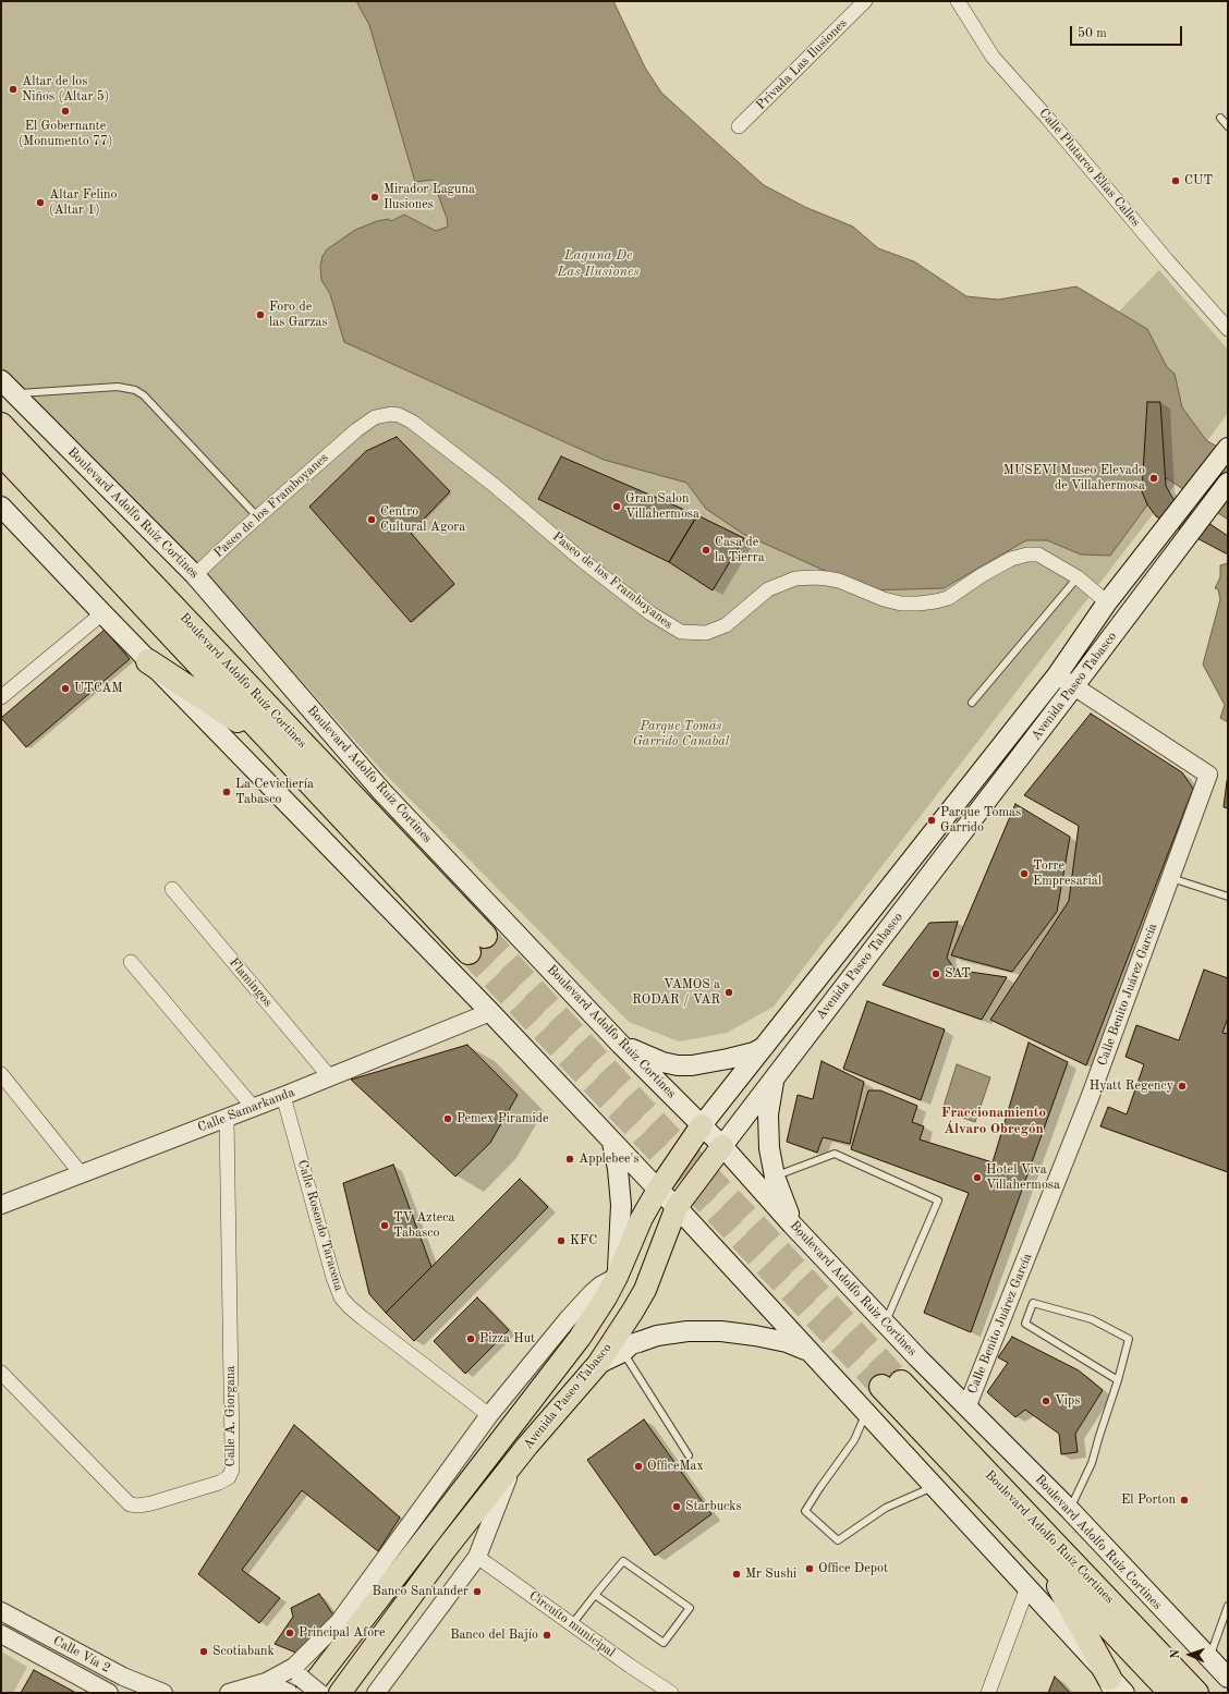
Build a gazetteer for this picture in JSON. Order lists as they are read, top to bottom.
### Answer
{
  "streets": {
    "highway": ["Boulevard Adolfo Ruíz Cortines"],
    "main road": ["Boulevard Adolfo Ruiz Cortines", "Avenida Paseo Tabasco"],
    "street": [
      "Privada Las Ilusiones",
      "Calle Plutarco Elías Calles",
      "Paseo de los Framboyanes",
      "Flamingos",
      "Calle Benito Juárez García",
      "Calle Samarkanda",
      "Calle Rosendo Taracena",
      "Calle A. Giorgana",
      "Circuíto municipal",
      "Calle Vía 2"
    ]
  },
  "crossings": [
    ["Paseo de los Framboyanes", "Boulevard Adolfo Ruiz Cortines"],
    ["Paseo de los Framboyanes", "Avenida Paseo Tabasco"],
    ["Boulevard Adolfo Ruiz Cortines", "Avenida Paseo Tabasco"],
    ["Boulevard Adolfo Ruiz Cortines", "Calle Benito Juárez García"],
    ["Avenida Paseo Tabasco", "Calle Benito Juárez García"],
    ["Avenida Paseo Tabasco", "Circuíto municipal"],
    ["Flamingos", "Calle Samarkanda"],
    ["Calle Samarkanda", "Calle Rosendo Taracena"],
    ["Calle Samarkanda", "Calle A. Giorgana"]
  ],
  "districts": ["Fraccionamiento Álvaro Obregón"],
  "water": ["Laguna De Las Ilusiones"],
  "parks": ["Parque Tomás Garrido Canabal"],
  "places": [
    "Altar de los Niños (Altar 5)",
    "El Gobernante (Monumento 77)",
    "CUT",
    "Mirador Laguna Ilusiones",
    "Altar Felino (Altar 1)",
    "Foro de las Garzas",
    "MUSEVI Museo Elevado de Villahermosa",
    "Gran Salon Villahermosa",
    "Centro Cultural Agora",
    "Casa de la Tierra",
    "UTCAM",
    "La Cevichería Tabasco",
    "Parque Tomas Garrido",
    "Torre Empresarial",
    "SAT",
    "VAMOS a RODAR / VAR",
    "Hyatt Regency",
    "Pemex Piramide",
    "Applebee's",
    "Hotel Viva Villahermosa",
    "TV Azteca Tabasco",
    "KFC",
    "Pizza Hut",
    "Vips",
    "OfficeMax",
    "El Porton",
    "Starbucks",
    "Office Depot",
    "Mr Sushi",
    "Banco Santander",
    "Principal Afore",
    "Banco del Bajío",
    "Scotiabank"
  ],
  "scale_bar": "50 m",
  "north": "left"
}
